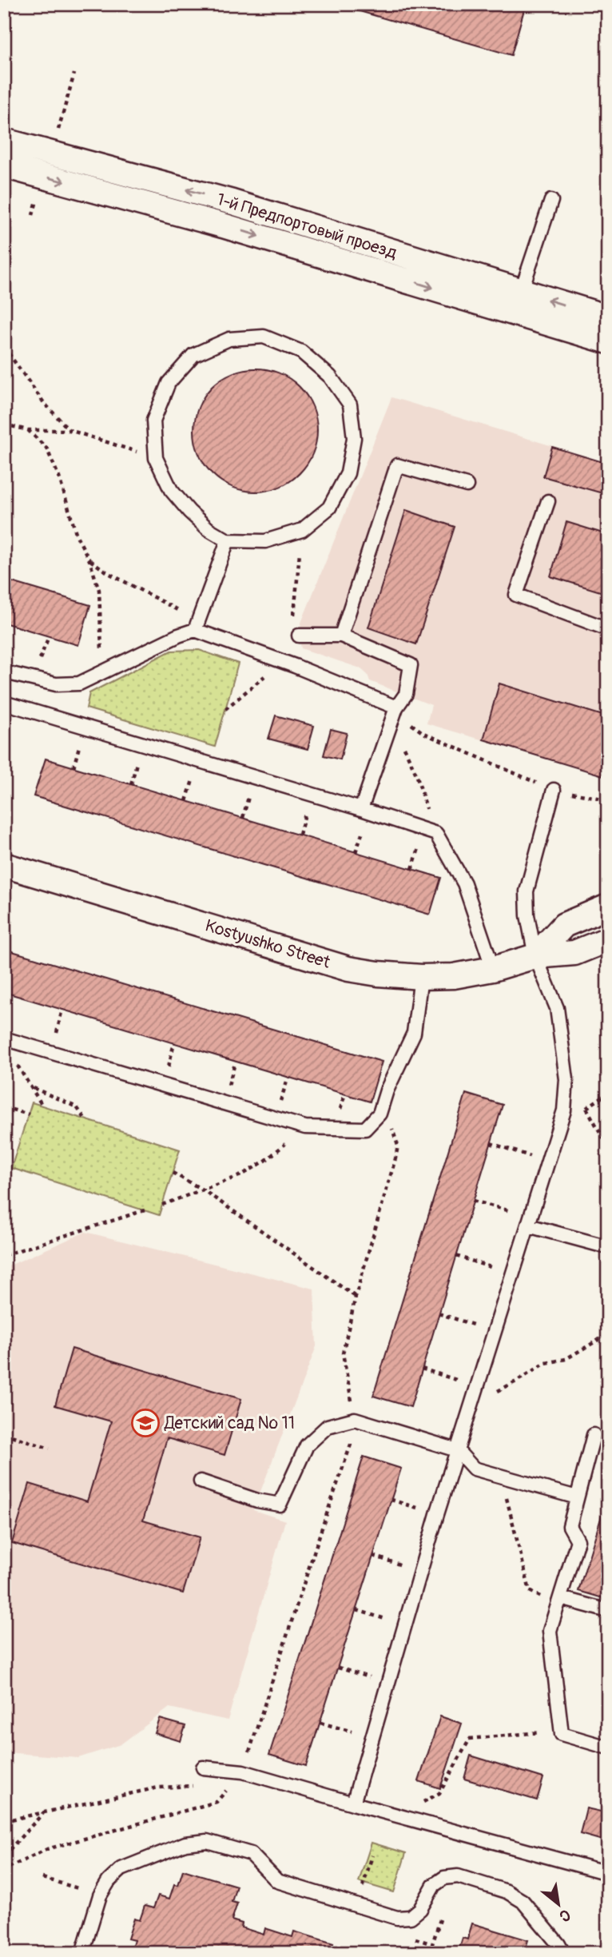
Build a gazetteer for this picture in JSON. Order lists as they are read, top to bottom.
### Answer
{
  "streets": {
    "street": ["1-й Предпортовый проезд", "Kostyushko Street"]
  },
  "places": {
    "school or university": ["Детский сад № 11"]
  },
  "north": "bottom right"
}
